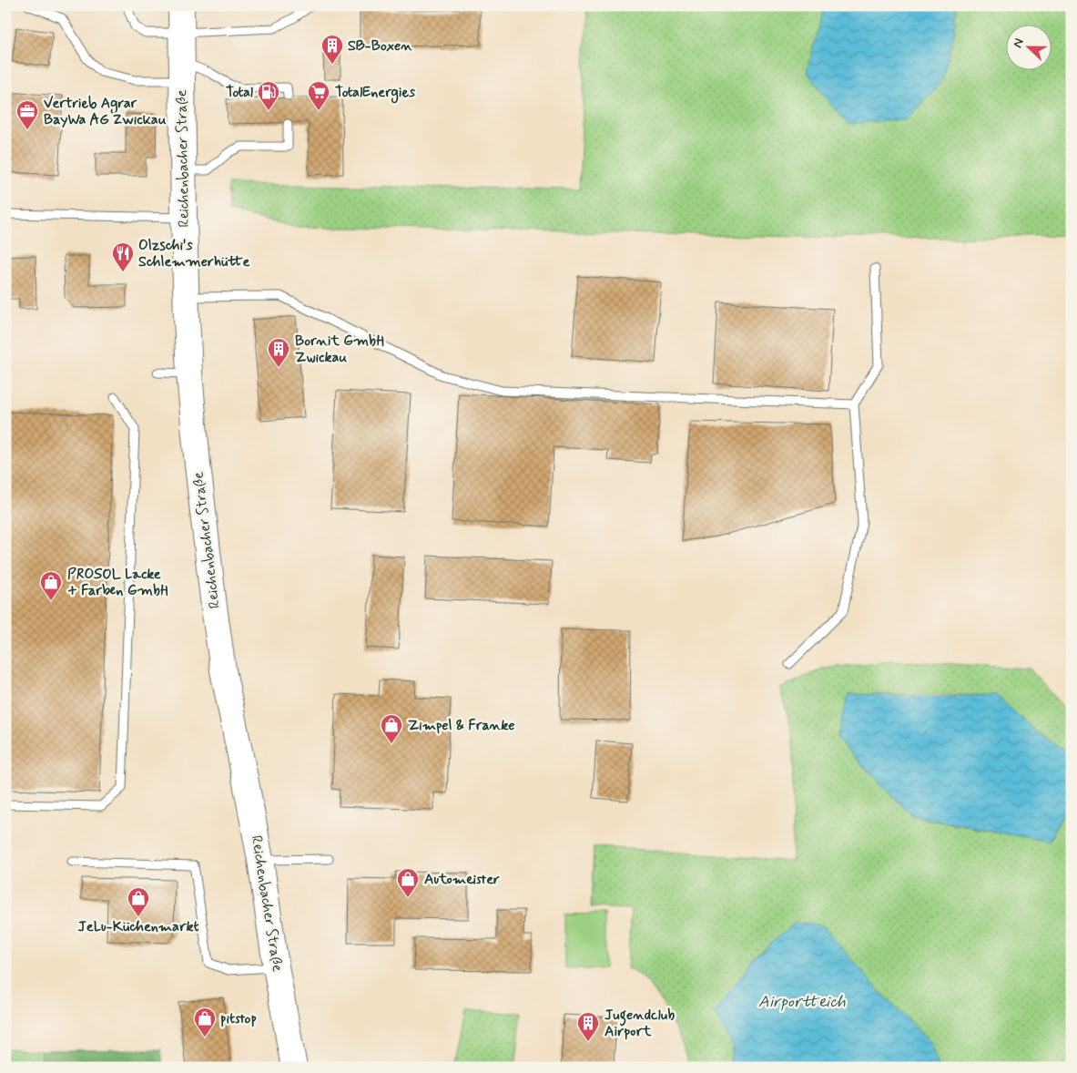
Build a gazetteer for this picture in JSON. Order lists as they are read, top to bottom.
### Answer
{
  "streets": {
    "main road": ["Reichenbacher Straße"]
  },
  "water": ["Airportteich"],
  "places": {
    "building": ["SB-Boxen", "Bornit GmbH Zwickau", "Jugendclub Airport"],
    "fuel station": ["Total"],
    "supermarket": ["TotalEnergies"],
    "office": ["Vertrieb Agrar BayWa AG Zwickau"],
    "restaurant": ["Olzschi's Schlemmerhütte"],
    "shop": [
      "PROSOL Lacke + Farben GmbH",
      "Zimpel & Franke",
      "Automeister",
      "JeLu-Küchenmarkt",
      "pitstop"
    ]
  },
  "north": "left"
}
